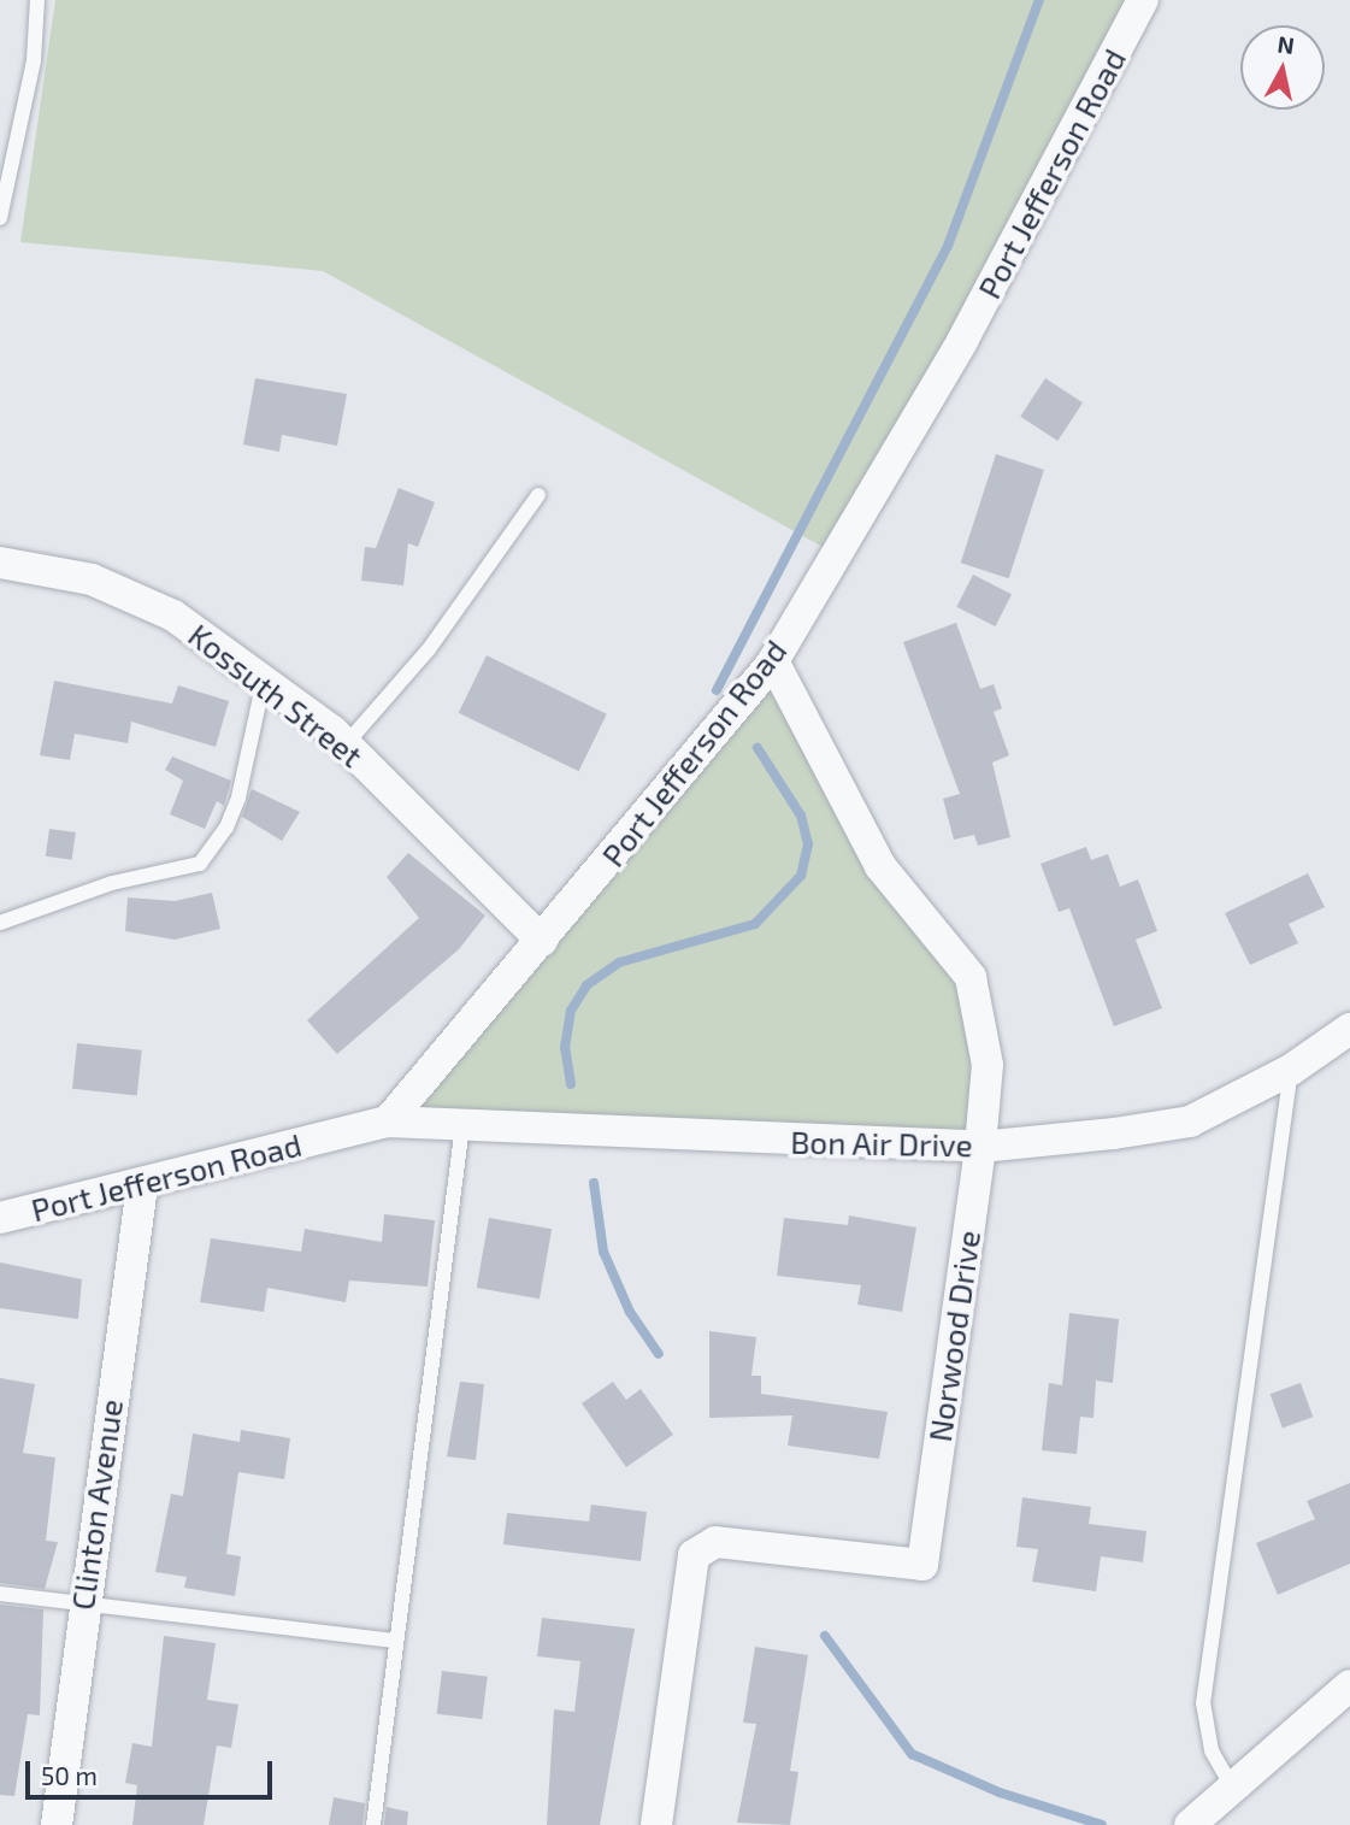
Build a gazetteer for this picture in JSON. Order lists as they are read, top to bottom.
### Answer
{
  "streets": {
    "street": [
      "Port Jefferson Road",
      "Kossuth Street",
      "Bon Air Drive",
      "Norwood Drive",
      "Clinton Avenue"
    ]
  },
  "crossings": [
    ["Port Jefferson Road", "Kossuth Street"],
    ["Port Jefferson Road", "Bon Air Drive"],
    ["Port Jefferson Road", "Norwood Drive"],
    ["Port Jefferson Road", "Clinton Avenue"],
    ["Bon Air Drive", "Norwood Drive"]
  ],
  "scale_bar": "50 m",
  "north": "top"
}
